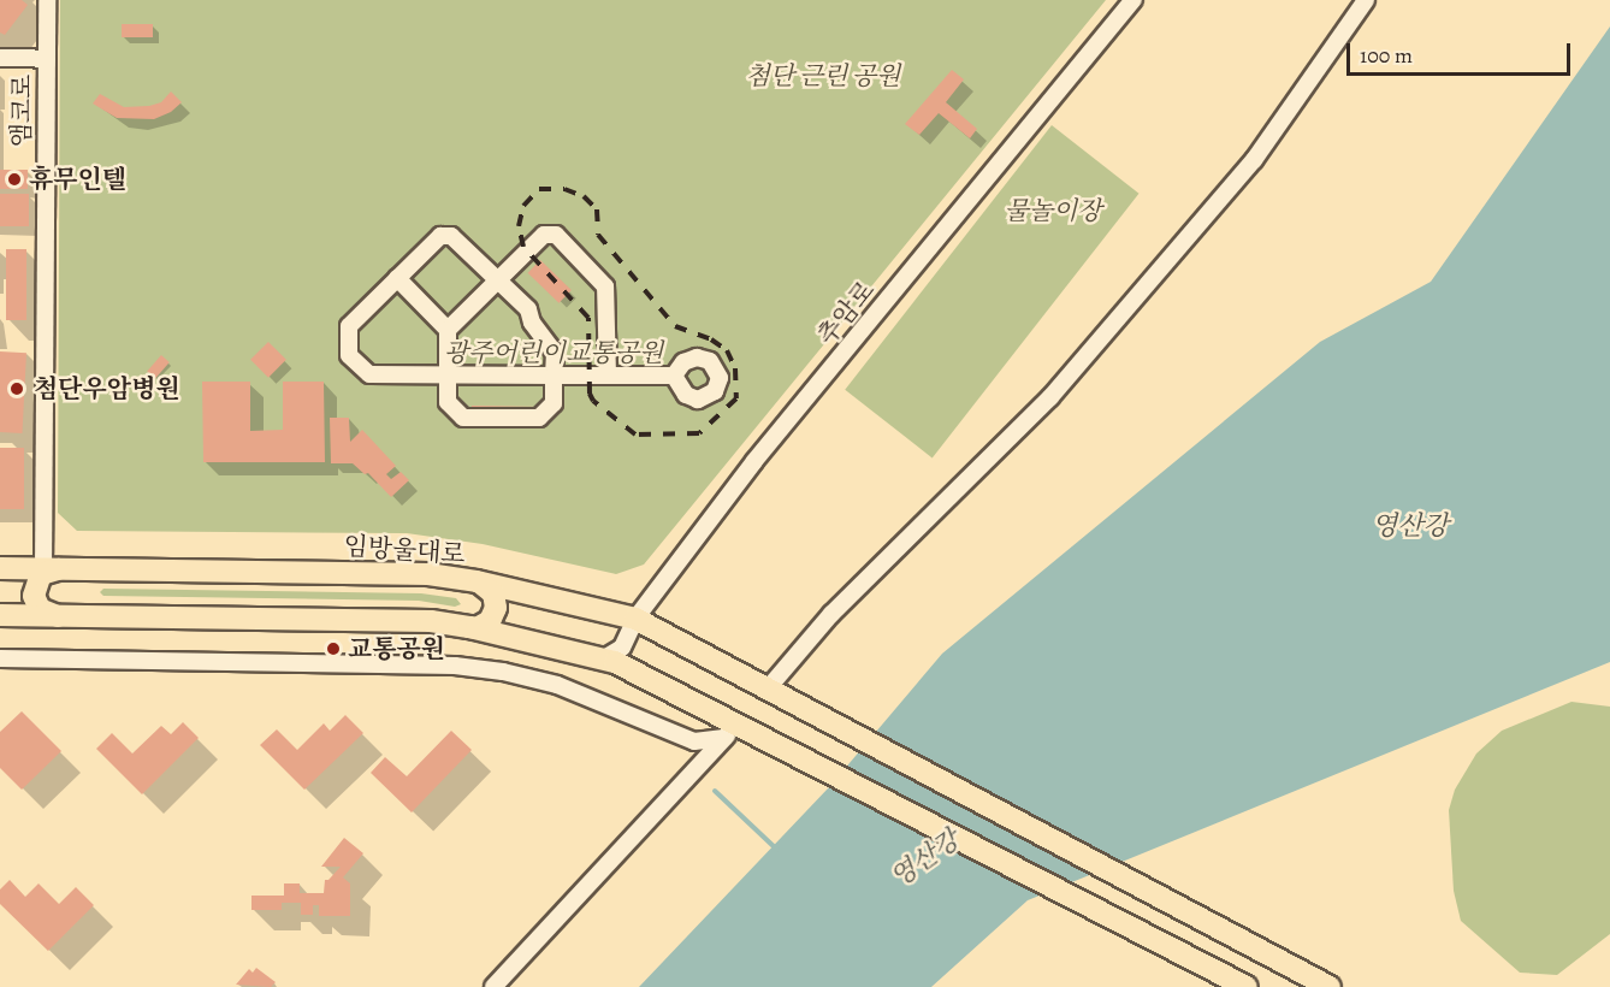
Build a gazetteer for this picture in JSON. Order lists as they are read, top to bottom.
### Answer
{
  "streets": {
    "main road": ["임방울대로"],
    "street": ["앰코로", "추암로"]
  },
  "crossings": [
    ["앰코로", "임방울대로"],
    ["추암로", "임방울대로"]
  ],
  "water": ["영산강"],
  "parks": ["첨단 근린 공원", "물놀이장", "광주어린이교통공원"],
  "places": ["휴무인텔", "첨단우암병원", "교통공원"],
  "scale_bar": "100 m"
}
